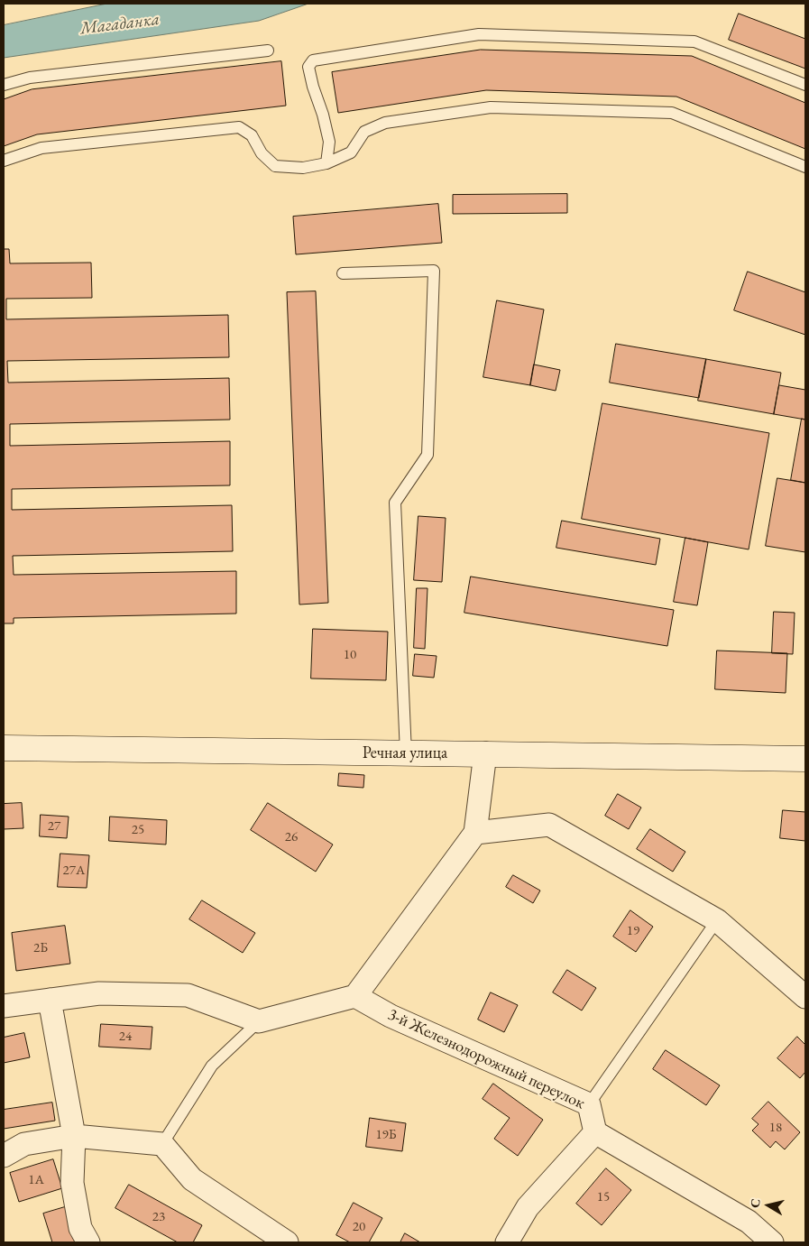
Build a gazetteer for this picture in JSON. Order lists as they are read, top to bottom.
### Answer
{
  "streets": {
    "main road": ["Речная улица"],
    "street": ["3-й Железнодорожный переулок"]
  },
  "water": ["Магаданка"],
  "house_numbers": [
    "10",
    "27",
    "25",
    "26",
    "27А",
    "19",
    "2Б",
    "24",
    "18",
    "19Б",
    "1А",
    "15",
    "23",
    "20"
  ],
  "north": "left"
}
